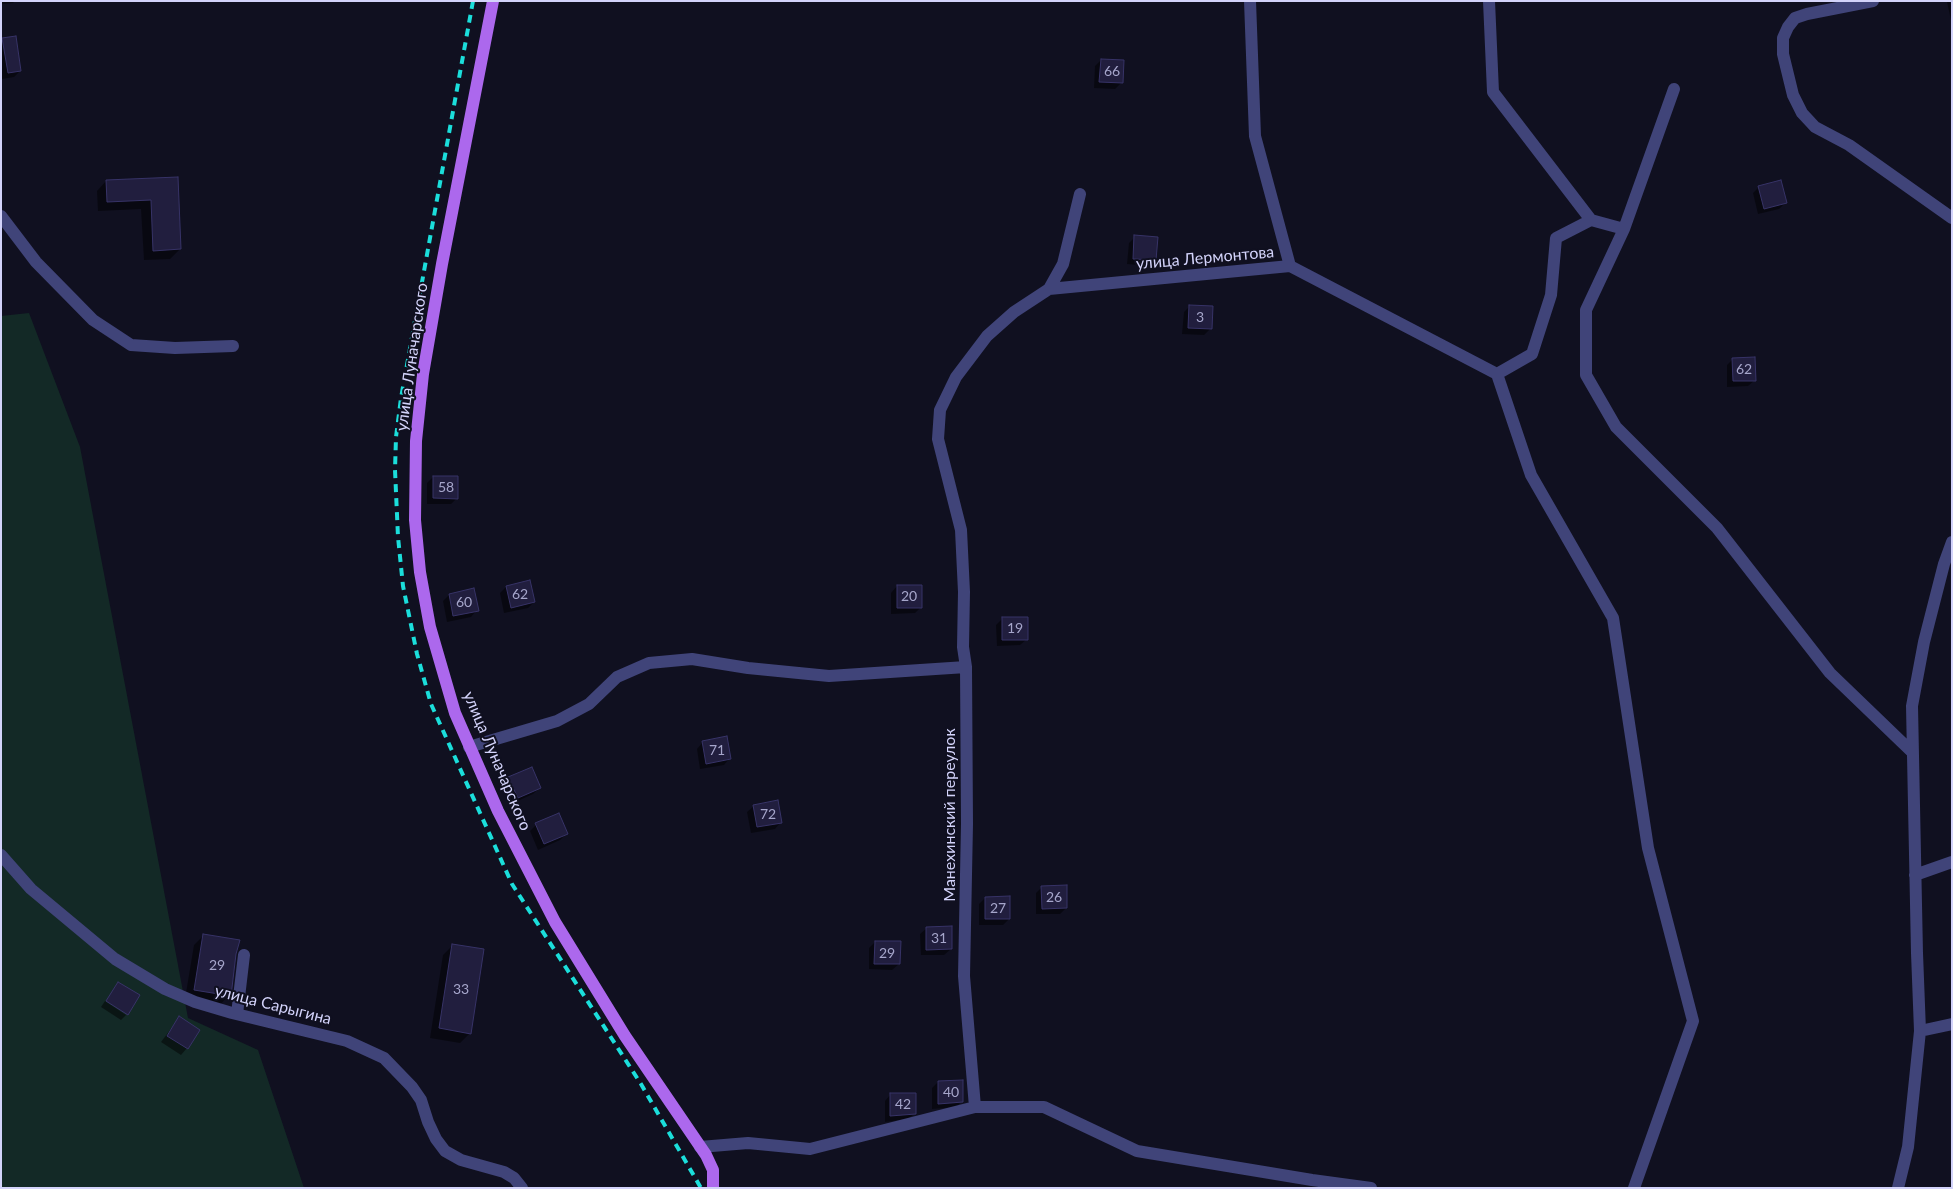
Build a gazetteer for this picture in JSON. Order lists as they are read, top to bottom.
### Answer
{
  "streets": {
    "main road": ["улица Луначарского"],
    "street": ["улица Лермонтова", "Манехинский переулок", "улица Сарыгина"]
  },
  "crossings": [
    ["улица Лермонтова", "Манехинский переулок"]
  ],
  "house_numbers": [
    "66",
    "3",
    "62",
    "58",
    "62",
    "20",
    "60",
    "19",
    "71",
    "72",
    "26",
    "27",
    "31",
    "29",
    "29",
    "33",
    "40",
    "42"
  ]
}
